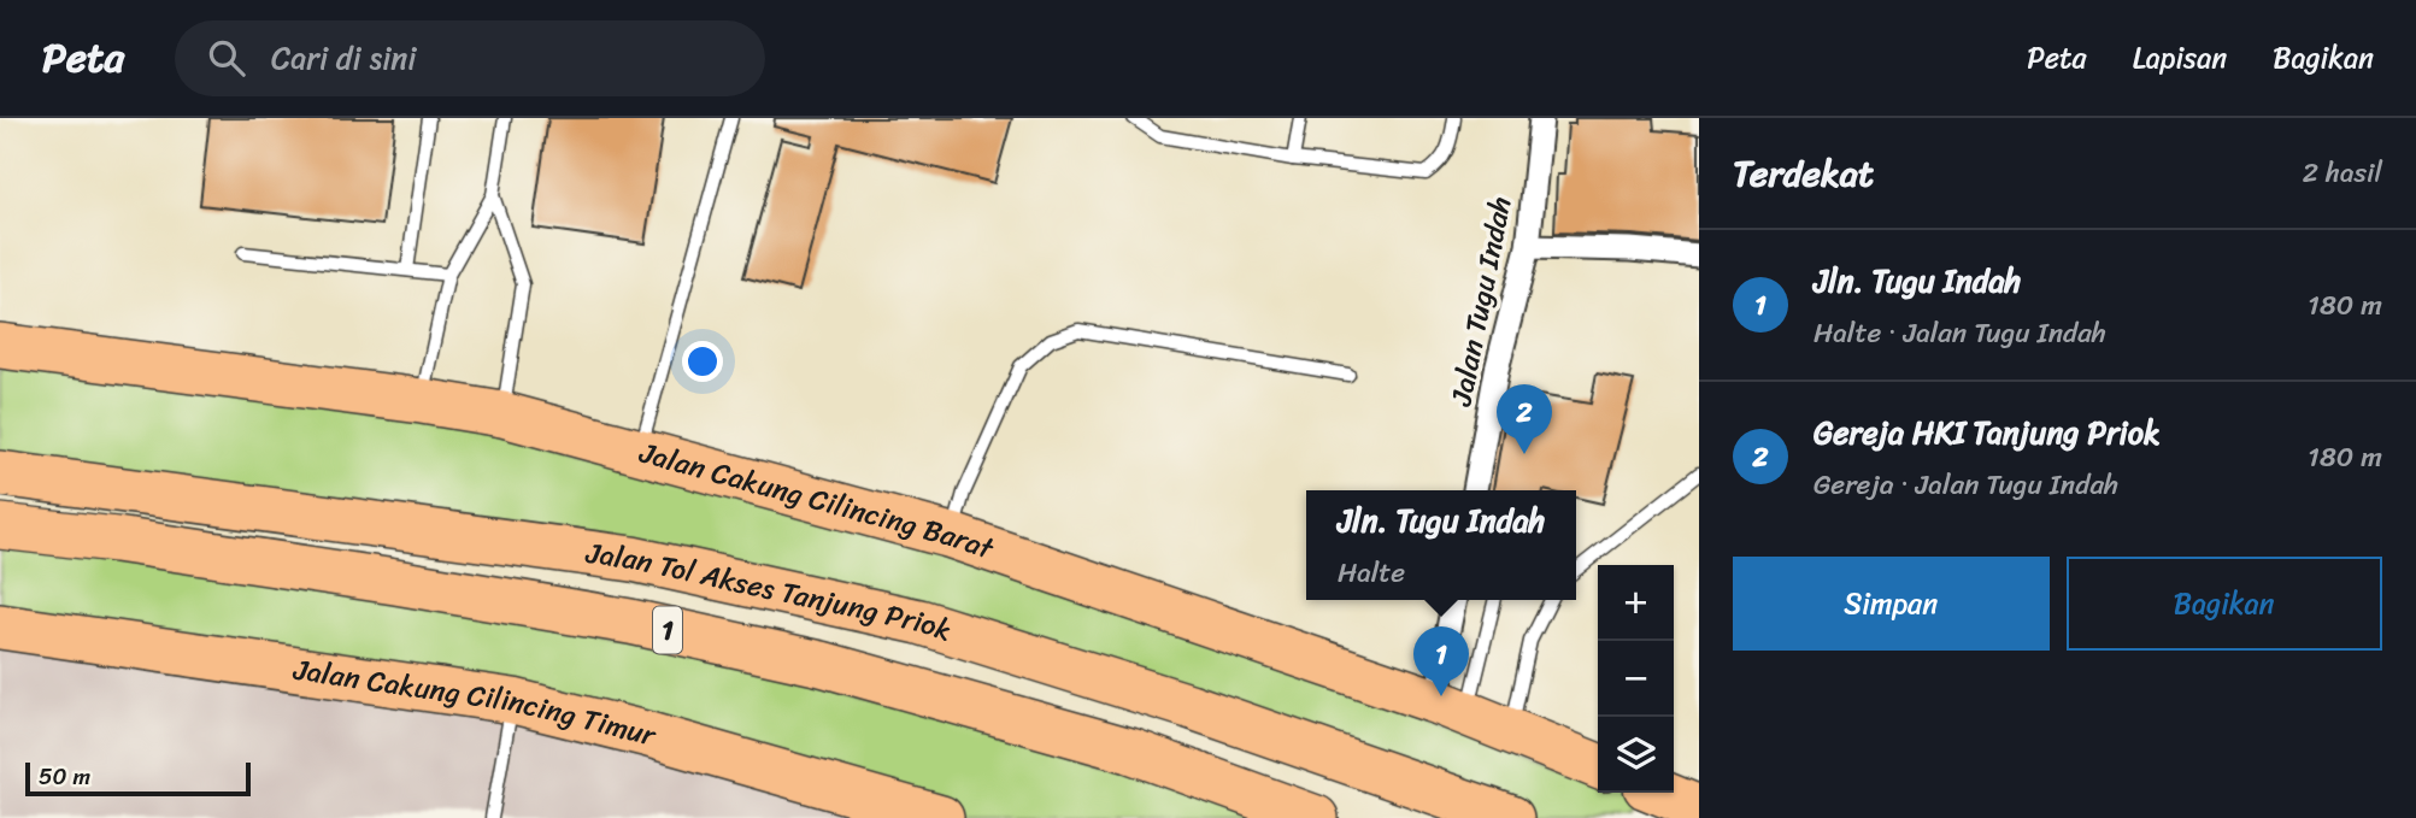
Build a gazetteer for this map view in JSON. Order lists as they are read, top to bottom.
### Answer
{
  "streets": {
    "highway": [
      "Jalan Cakung Cilincing Barat",
      "Jalan Tol Akses Tanjung Priok",
      "1",
      "Jalan Cakung Cilincing Timur"
    ],
    "street": ["Jalan Tugu Indah"]
  },
  "scale_bar": "50 m",
  "page": {
    "header": "Peta",
    "search": "Cari di sini",
    "nav": ["Peta", "Lapisan", "Bagikan"],
    "heading": ["Terdekat", "2 hasil"],
    "list": [
      {
        "mark": "1",
        "name": "Jln. Tugu Indah",
        "note": "Halte · Jalan Tugu Indah",
        "value": "180 m"
      },
      {
        "mark": "2",
        "name": "Gereja HKI Tanjung Priok",
        "note": "Gereja · Jalan Tugu Indah",
        "value": "180 m"
      }
    ],
    "pins": ["2", "1"],
    "popup": ["Jln. Tugu Indah", "Halte"],
    "buttons": ["Simpan", "Bagikan"],
    "map_buttons": ["+", "−"],
    "scale": "50 m"
  }
}
